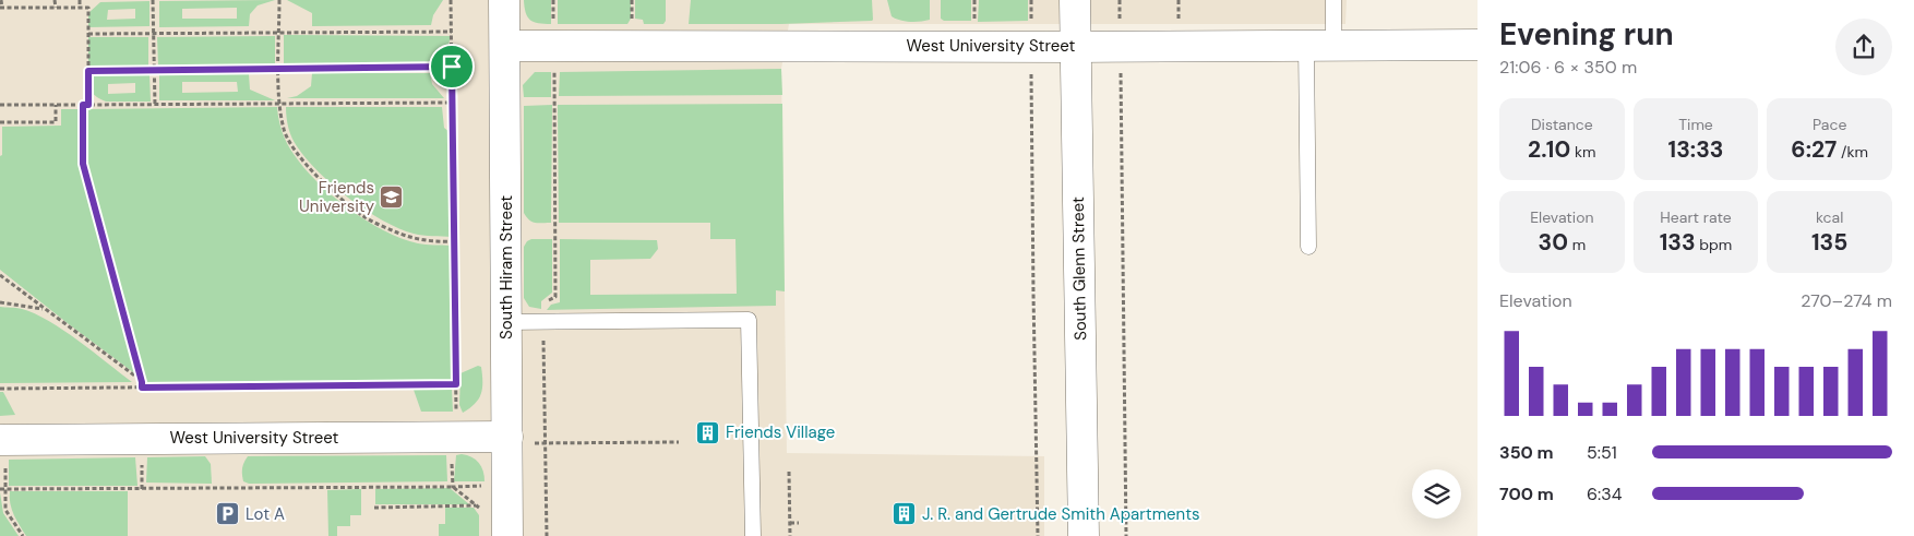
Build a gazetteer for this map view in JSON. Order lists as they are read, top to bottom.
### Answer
{
  "streets": {
    "street": ["West University Street", "South Hiram Street", "South Glenn Street"]
  },
  "crossings": [
    ["West University Street", "South Hiram Street"],
    ["West University Street", "South Glenn Street"]
  ],
  "places": {
    "school or university": ["Friends University"],
    "building": ["Friends Village", "J. R. and Gertrude Smith Apartments"],
    "parking": ["Lot A"]
  },
  "page": {
    "heading": ["Evening run", "21:06 · 6 × 350 m"],
    "stats": [
      ["Distance", "2.10 km"],
      ["Time", "13:33"],
      ["Pace", "6:27 /km"],
      ["Elevation", "30 m"],
      ["Heart rate", "133 bpm"],
      ["kcal", "135"]
    ],
    "chart": ["Elevation", "270–274 m"],
    "list": [
      {
        "name": "350 m",
        "note": "5:51"
      },
      {
        "name": "700 m",
        "note": "6:34"
      }
    ]
  }
}
